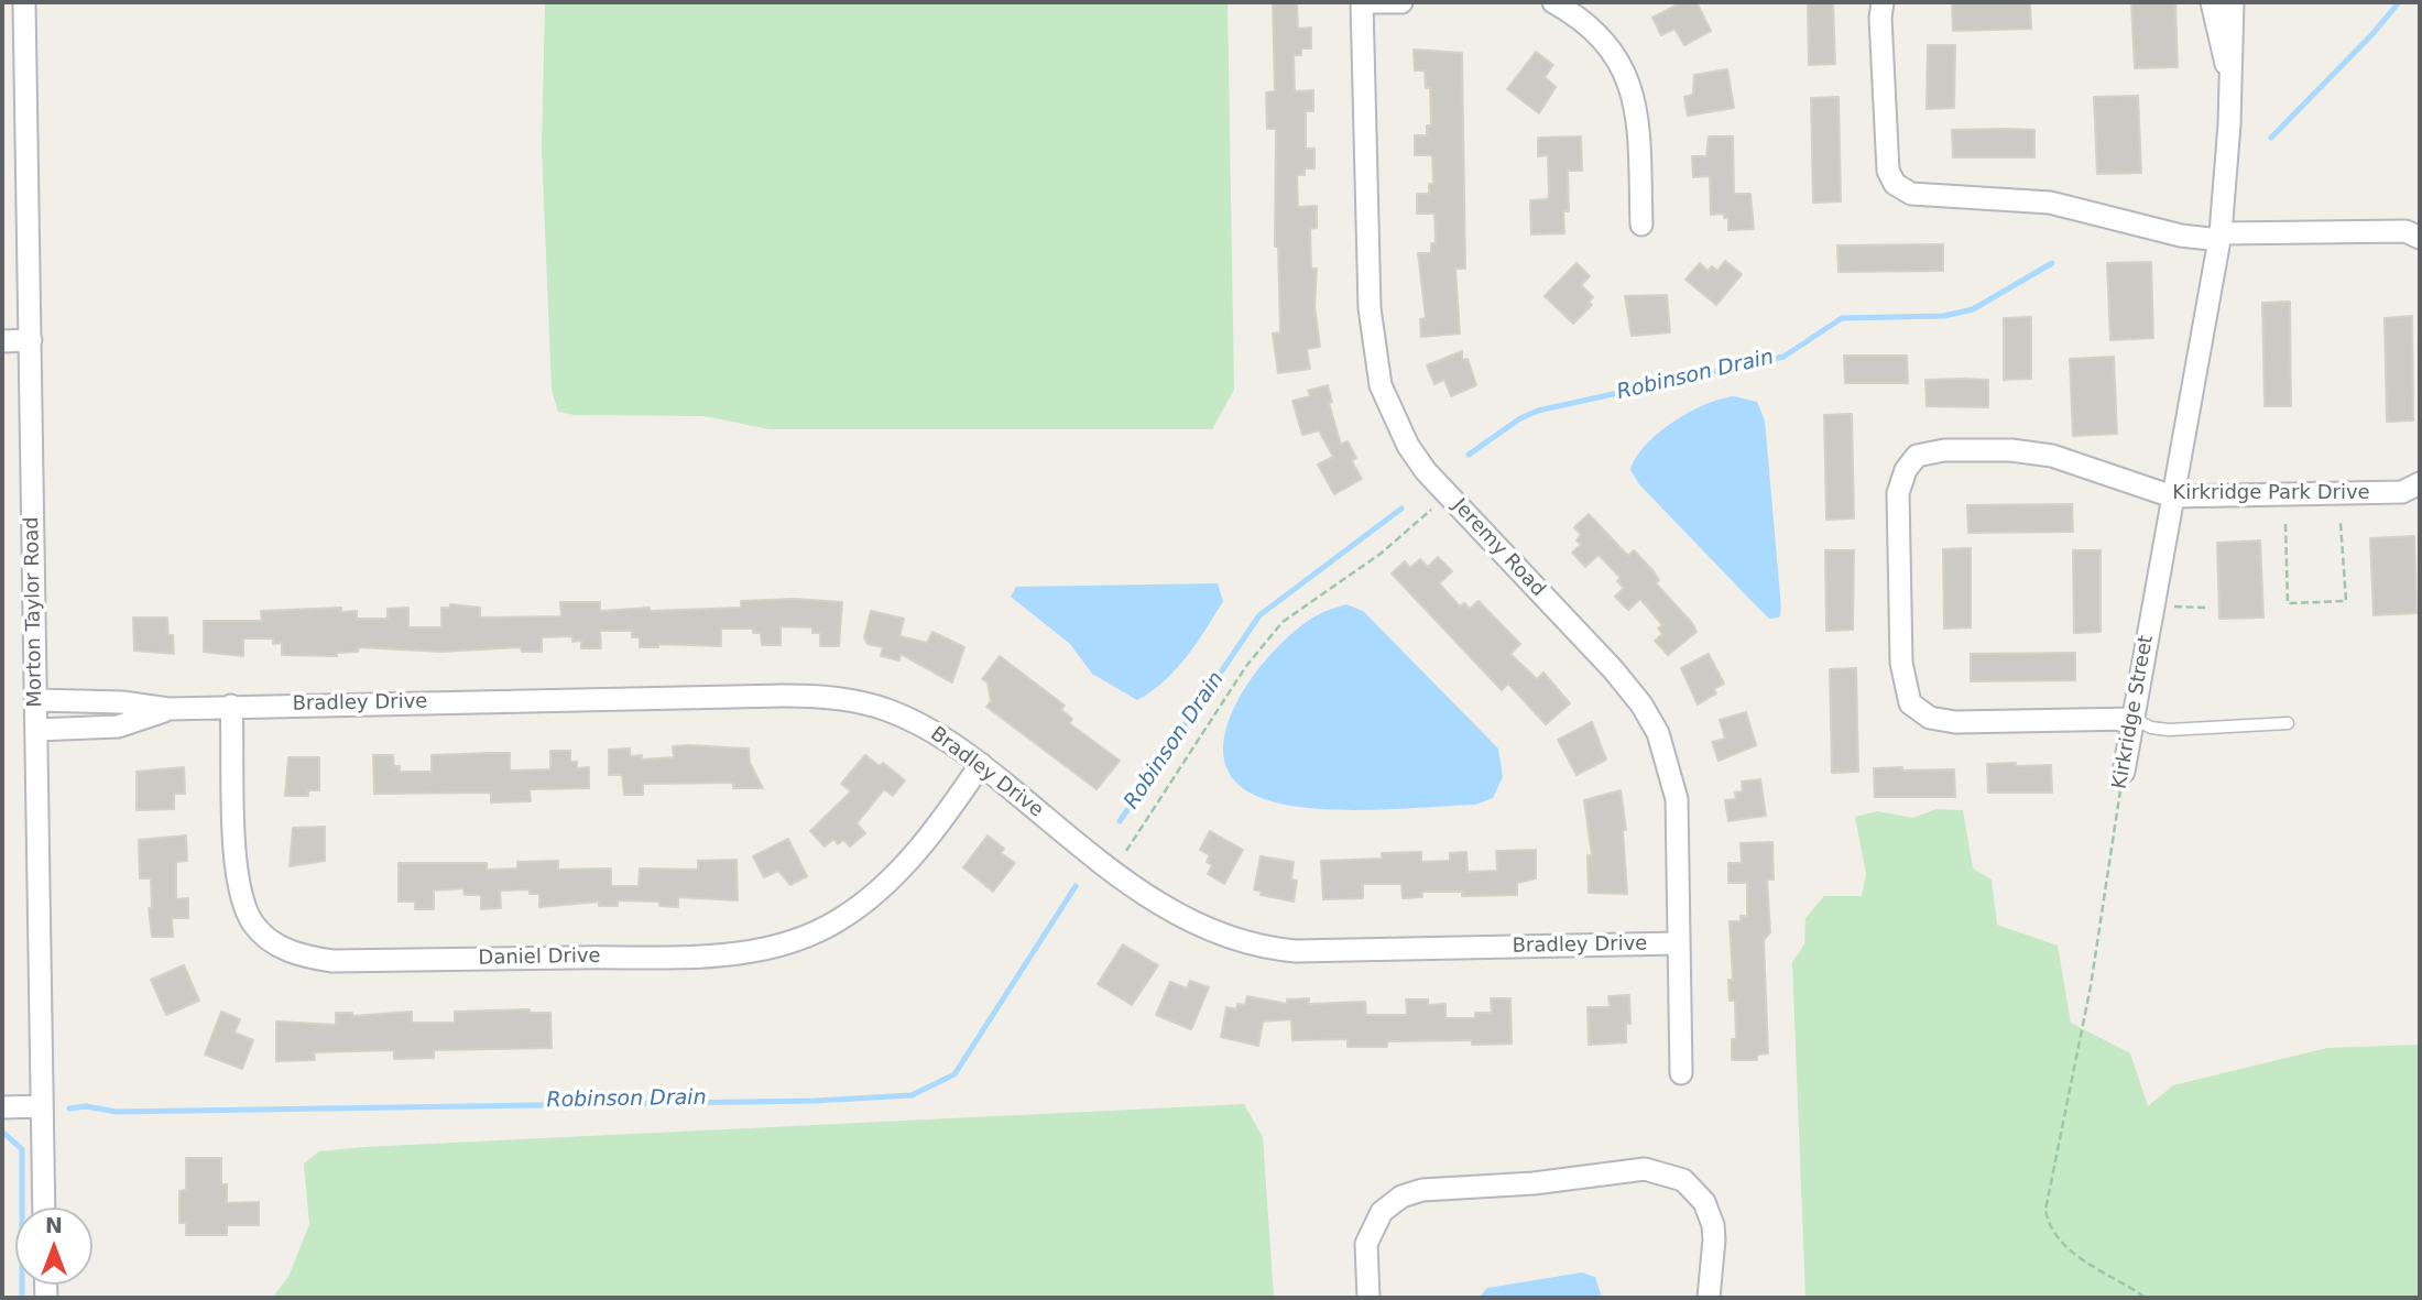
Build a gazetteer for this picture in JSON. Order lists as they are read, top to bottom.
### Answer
{
  "streets": {
    "street": [
      "Kirkridge Park Drive",
      "Jeremy Road",
      "Morton Taylor Road",
      "Bradley Drive",
      "Kirkridge Street",
      "Daniel Drive"
    ]
  },
  "crossings": [
    ["Kirkridge Park Drive", "Kirkridge Street"],
    ["Jeremy Road", "Bradley Drive"],
    ["Morton Taylor Road", "Bradley Drive"],
    ["Bradley Drive", "Daniel Drive"]
  ],
  "water": ["Robinson Drain"],
  "north": "top"
}
